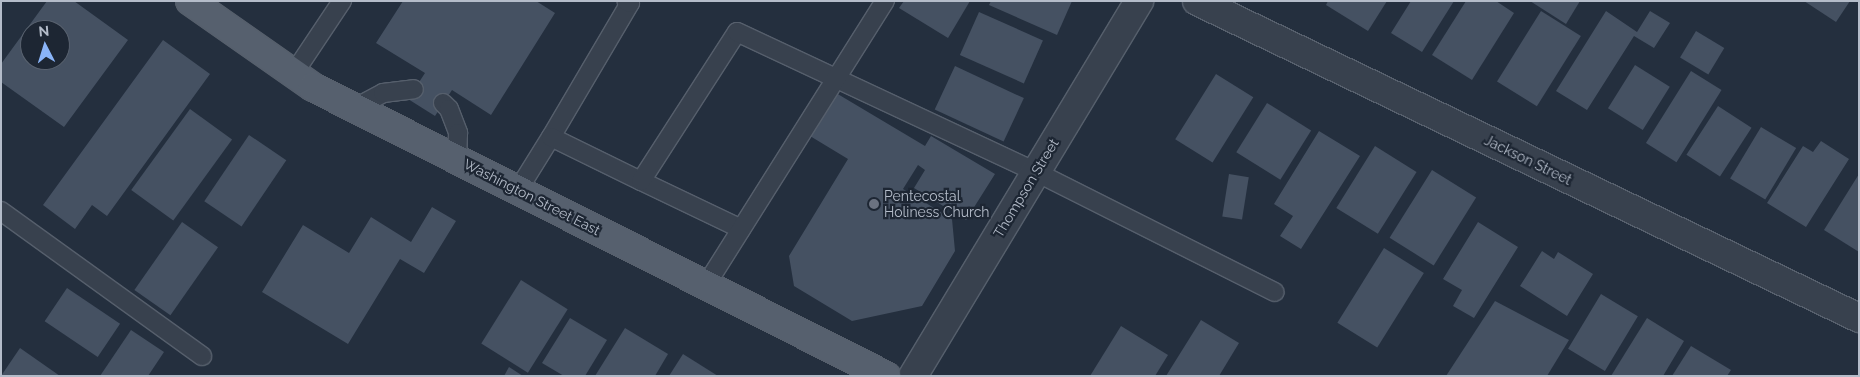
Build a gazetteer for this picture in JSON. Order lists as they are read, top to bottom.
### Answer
{
  "streets": {
    "main road": ["Washington Street East"],
    "street": ["Jackson Street", "Thompson Street"]
  },
  "places": ["Pentecostal Holiness Church"],
  "north": "top"
}
